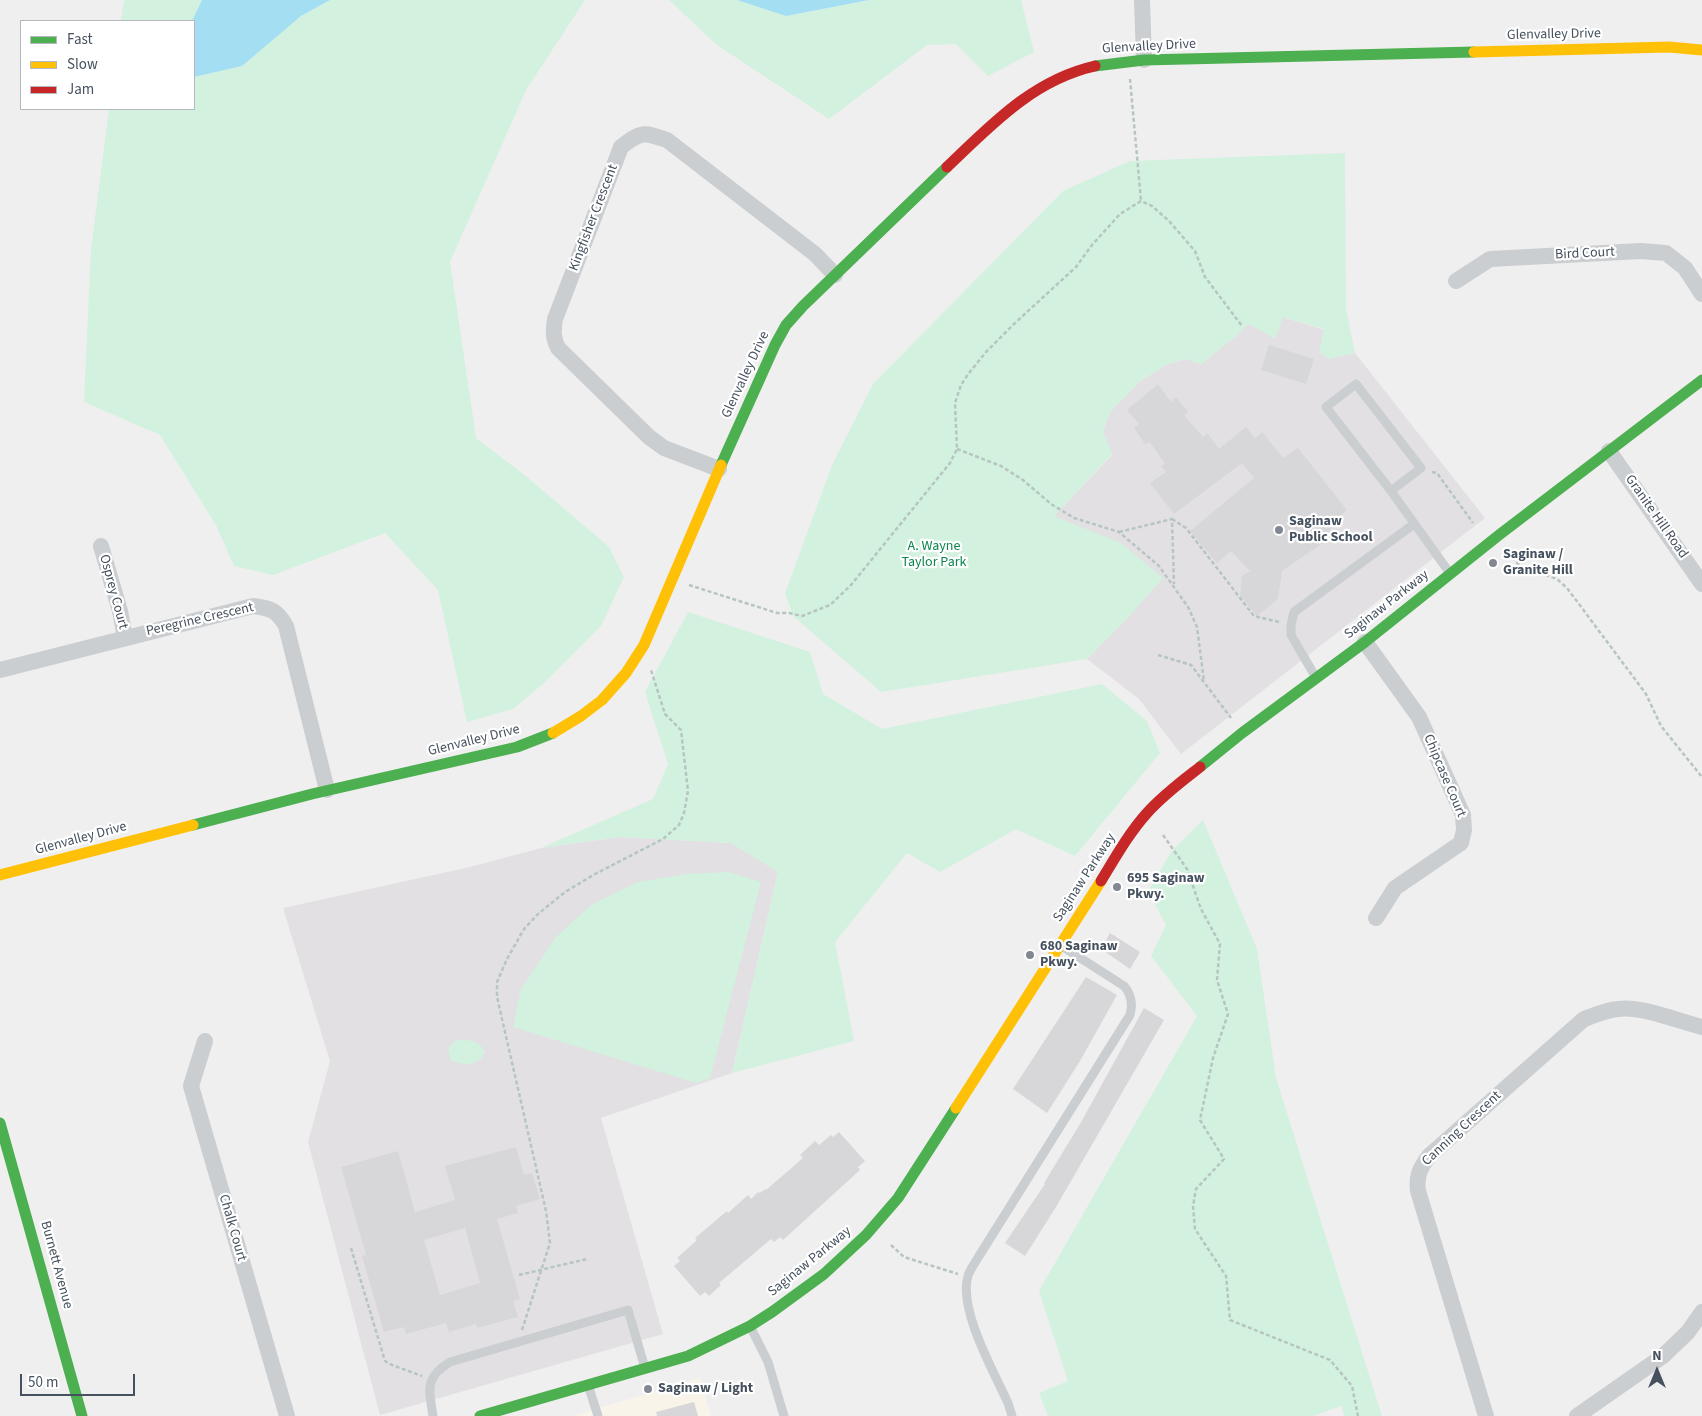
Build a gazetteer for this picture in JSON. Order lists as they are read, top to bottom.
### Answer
{
  "streets": {
    "street": [
      "Glenvalley Drive",
      "Kingfisher Crescent",
      "Bird Court",
      "Granite Hill Road",
      "Osprey Court",
      "Saginaw Parkway",
      "Peregrine Crescent",
      "Chipcase Court",
      "Canning Crescent",
      "Chalk Court",
      "Burnett Avenue"
    ]
  },
  "crossings": [
    ["Glenvalley Drive", "Kingfisher Crescent"],
    ["Glenvalley Drive", "Peregrine Crescent"],
    ["Granite Hill Road", "Saginaw Parkway"],
    ["Osprey Court", "Peregrine Crescent"],
    ["Saginaw Parkway", "Chipcase Court"]
  ],
  "parks": ["A. Wayne Taylor Park"],
  "places": [
    "Saginaw Public School",
    "Saginaw / Granite Hill",
    "695 Saginaw Pkwy.",
    "680 Saginaw Pkwy.",
    "Saginaw / Light"
  ],
  "legend": ["Fast", "Slow", "Jam"],
  "scale_bar": "50 m",
  "north": "top"
}
